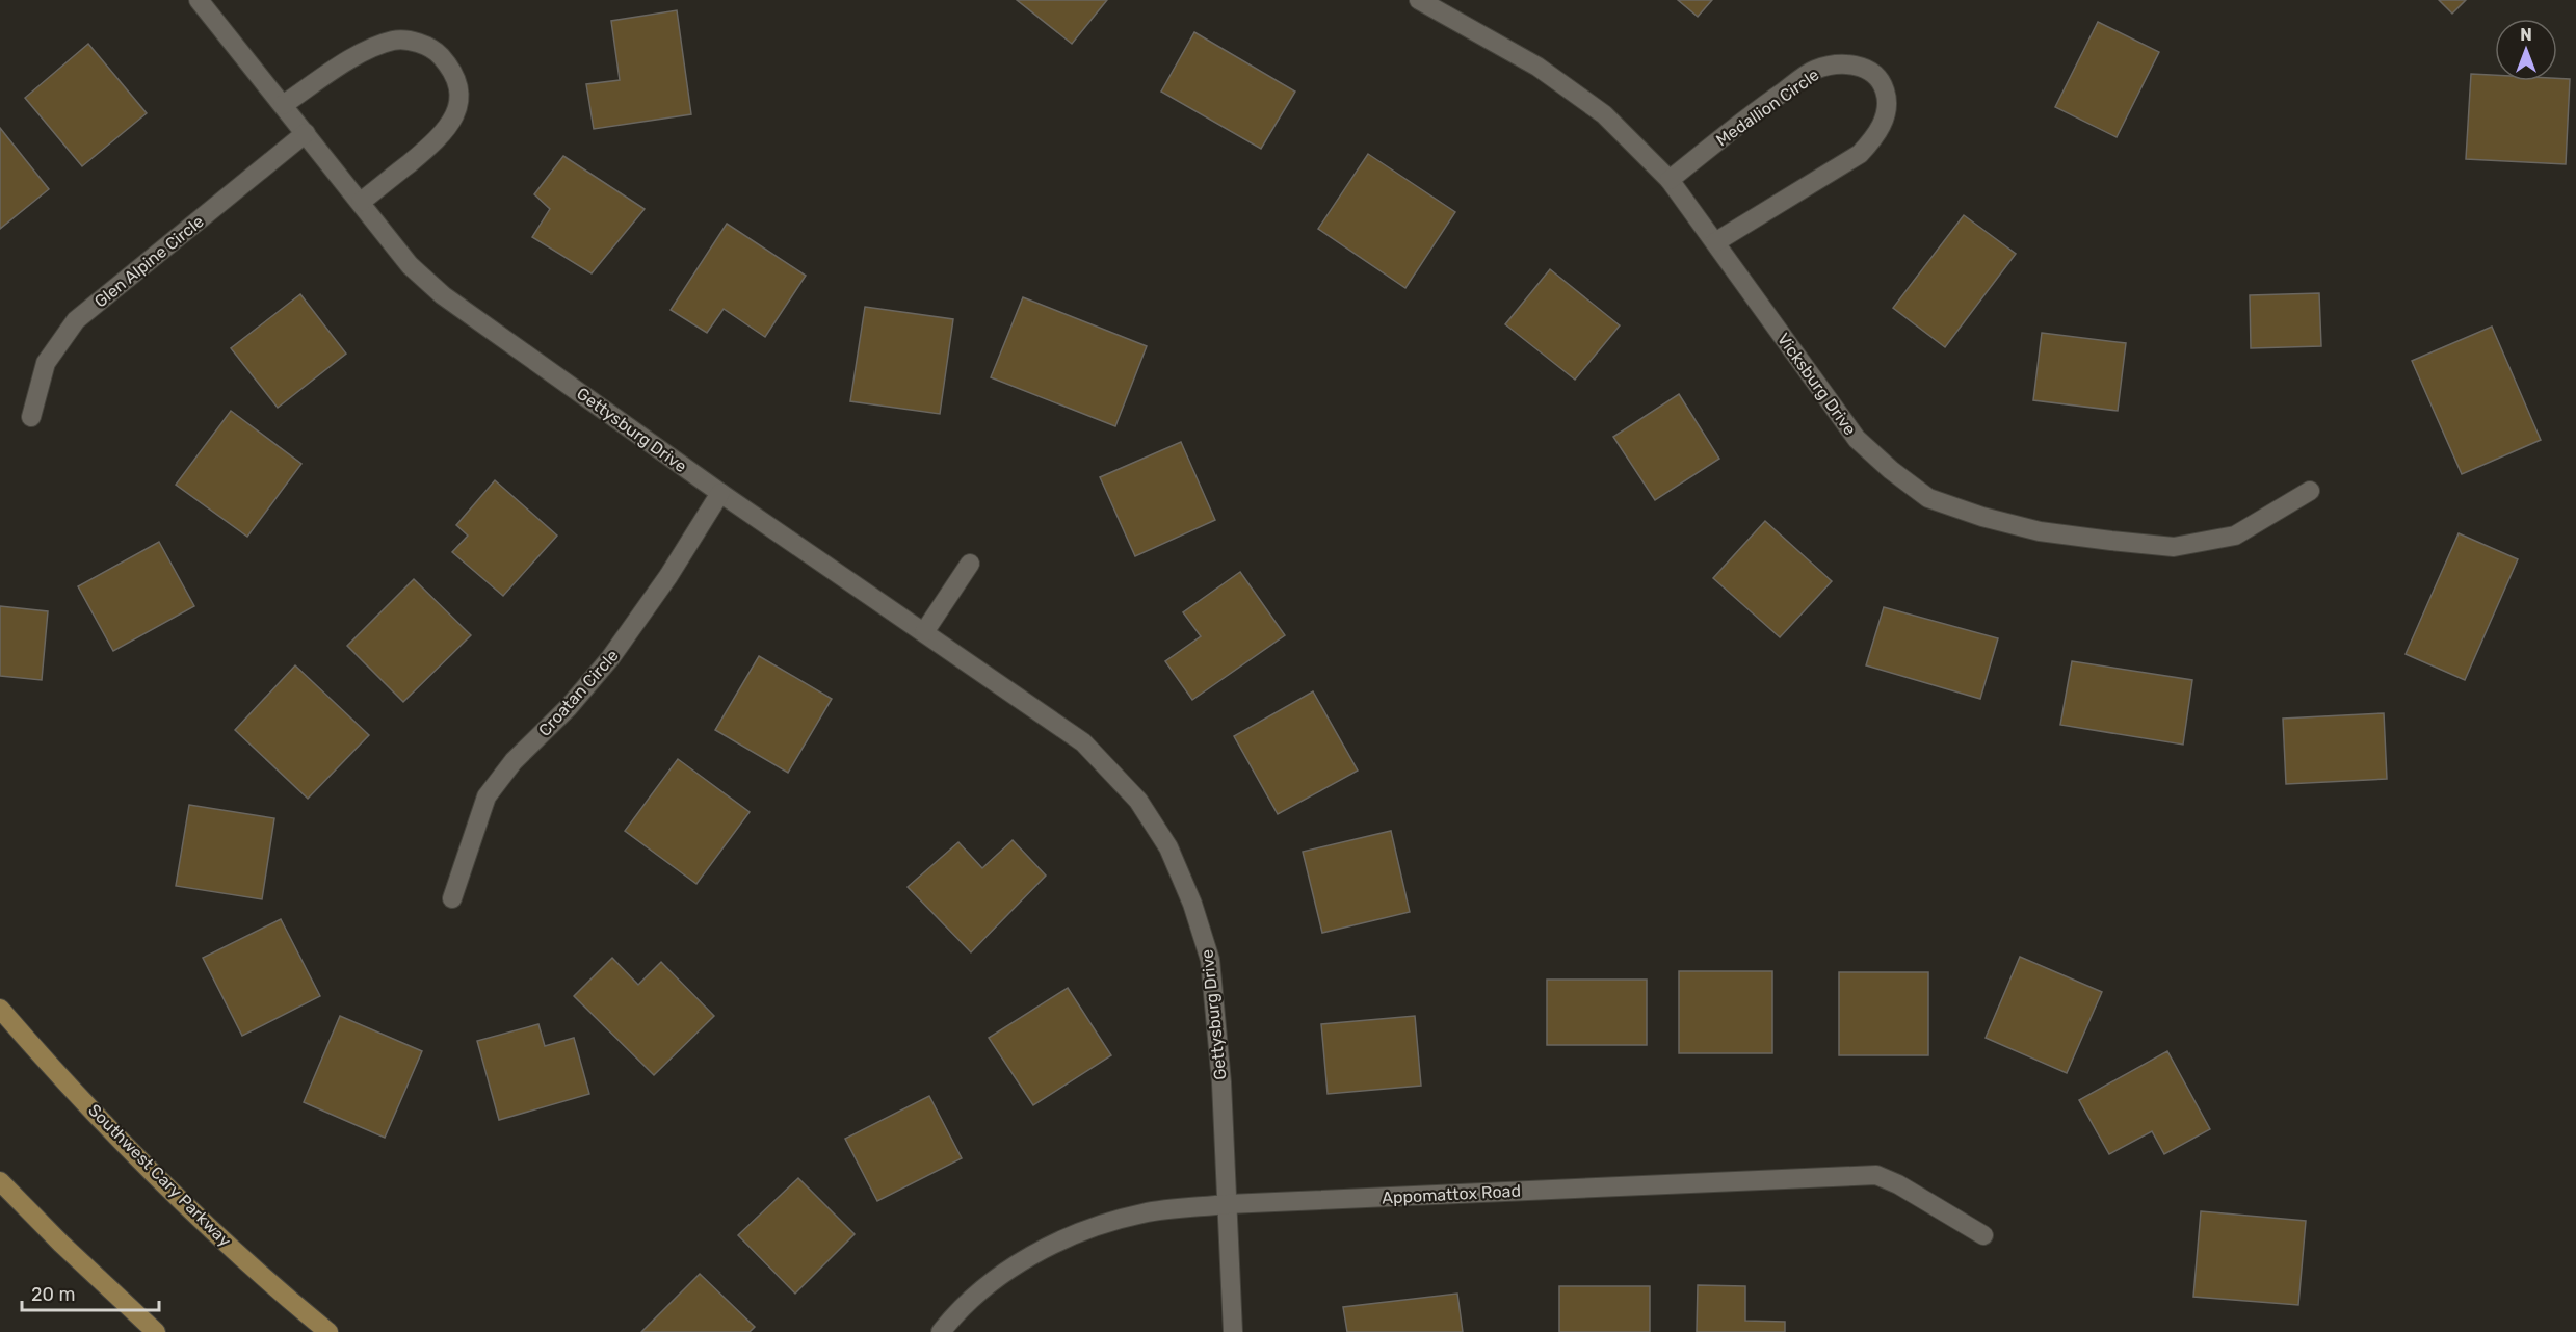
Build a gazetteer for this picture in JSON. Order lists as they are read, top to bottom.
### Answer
{
  "streets": {
    "main road": ["Southwest Cary Parkway"],
    "street": [
      "Medallion Circle",
      "Glen Alpine Circle",
      "Vicksburg Drive",
      "Gettysburg Drive",
      "Croatan Circle",
      "Appomattox Road"
    ]
  },
  "crossings": [
    ["Medallion Circle", "Vicksburg Drive"],
    ["Glen Alpine Circle", "Gettysburg Drive"],
    ["Gettysburg Drive", "Croatan Circle"],
    ["Gettysburg Drive", "Appomattox Road"]
  ],
  "scale_bar": "20 m",
  "north": "top"
}
